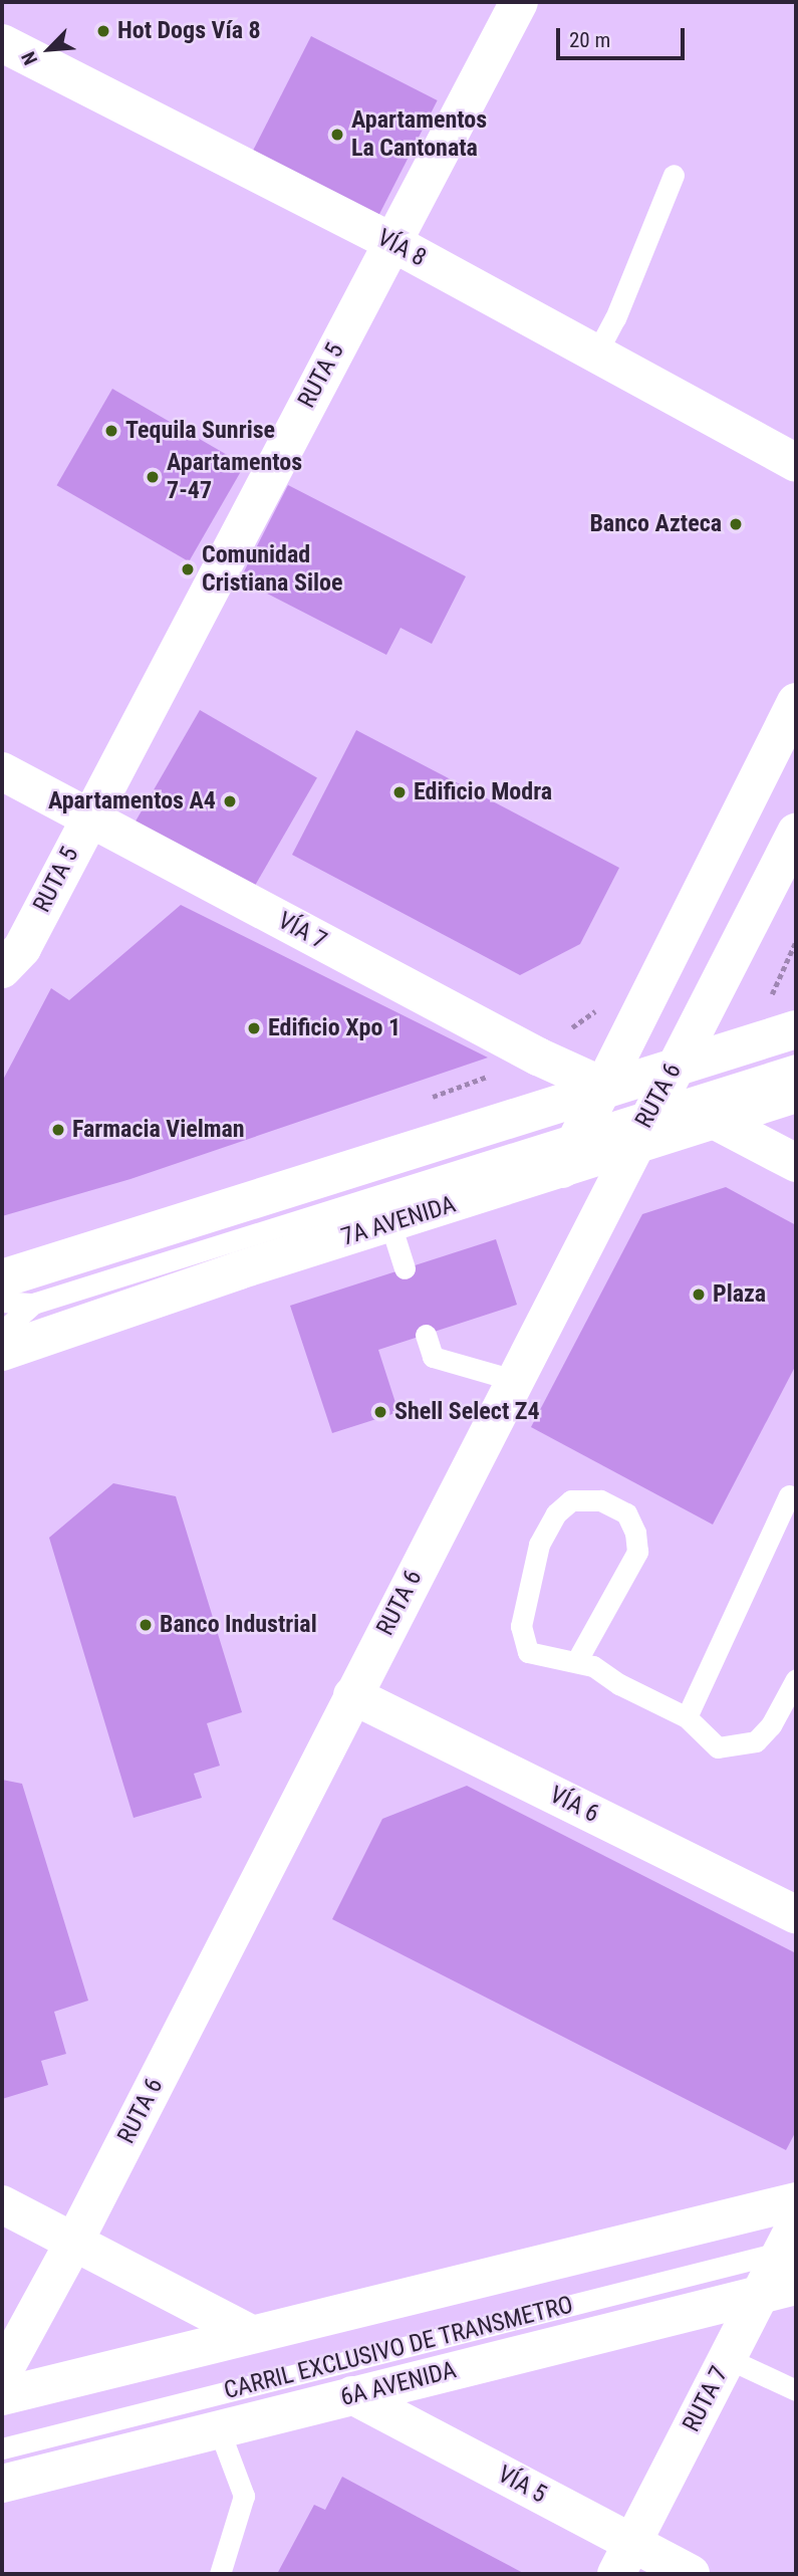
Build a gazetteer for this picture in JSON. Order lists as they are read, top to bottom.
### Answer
{
  "streets": {
    "main road": [
      "VÍA 8",
      "RUTA 5",
      "VÍA 7",
      "RUTA 6",
      "7A AVENIDA",
      "VÍA 6",
      "6A AVENIDA",
      "RUTA 7",
      "VÍA 5"
    ],
    "lane": ["CARRIL EXCLUSIVO DE TRANSMETRO"]
  },
  "crossings": [
    ["VÍA 8", "RUTA 5"],
    ["RUTA 5", "VÍA 7"],
    ["VÍA 7", "RUTA 6"],
    ["RUTA 6", "7A AVENIDA"],
    ["RUTA 6", "VÍA 6"],
    ["CARRIL EXCLUSIVO DE TRANSMETRO", "6A AVENIDA"],
    ["6A AVENIDA", "RUTA 7"],
    ["6A AVENIDA", "VÍA 5"],
    ["RUTA 7", "VÍA 5"]
  ],
  "places": [
    "Hot Dogs Vía 8",
    "Apartamentos La Cantonata",
    "Tequila Sunrise",
    "Apartamentos 7-47",
    "Banco Azteca",
    "Comunidad Cristiana Siloe",
    "Edificio Modra",
    "Apartamentos A4",
    "Edificio Xpo 1",
    "Farmacia Vielman",
    "Plaza",
    "Shell Select Z4",
    "Banco Industrial"
  ],
  "scale_bar": "20 m",
  "north": "bottom left"
}
